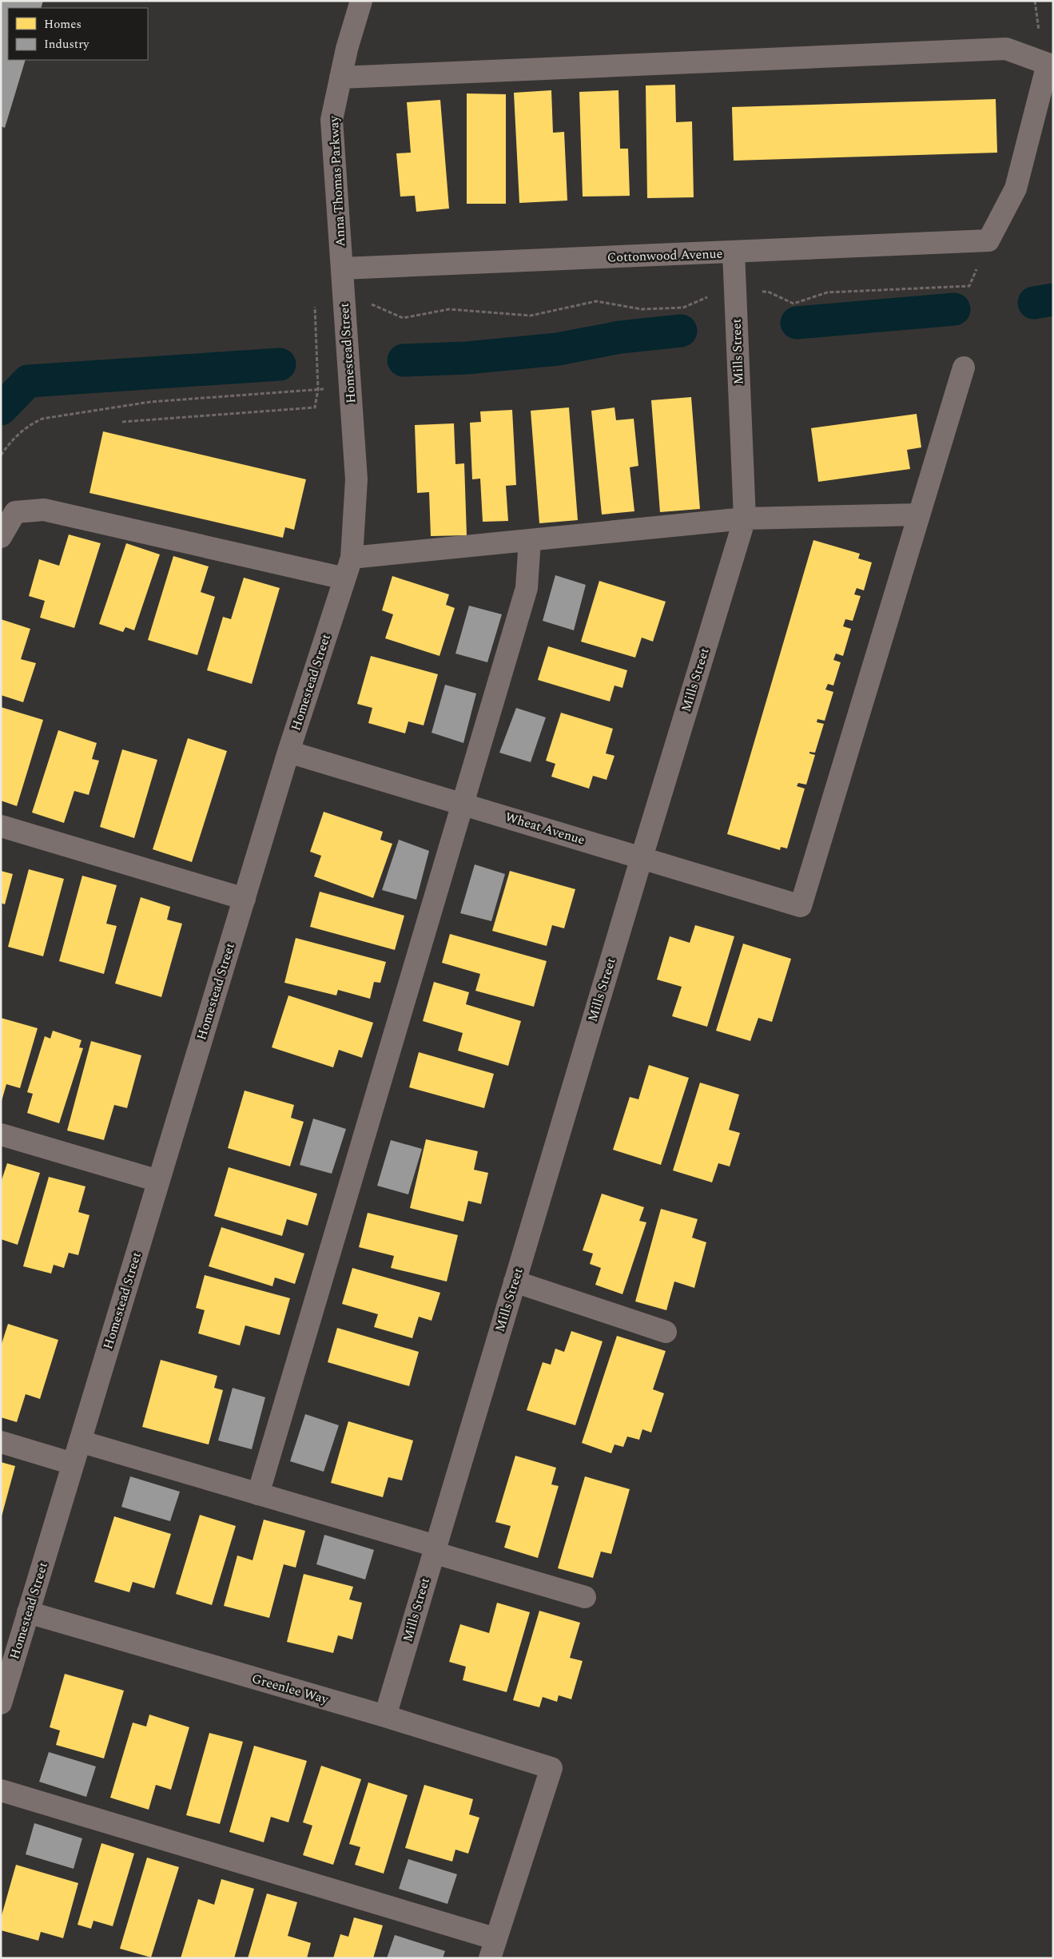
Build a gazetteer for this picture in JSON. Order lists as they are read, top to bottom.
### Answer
{
  "streets": {
    "street": [
      "Anna Thomas Parkway",
      "Cottonwood Avenue",
      "Mills Street",
      "Homestead Street",
      "Wheat Avenue",
      "Greenlee Way"
    ]
  },
  "crossings": [
    ["Anna Thomas Parkway", "Cottonwood Avenue"],
    ["Anna Thomas Parkway", "Homestead Street"],
    ["Cottonwood Avenue", "Mills Street"],
    ["Cottonwood Avenue", "Homestead Street"],
    ["Mills Street", "Wheat Avenue"],
    ["Mills Street", "Greenlee Way"],
    ["Homestead Street", "Wheat Avenue"],
    ["Homestead Street", "Greenlee Way"]
  ],
  "legend": ["Homes", "Industry"]
}
